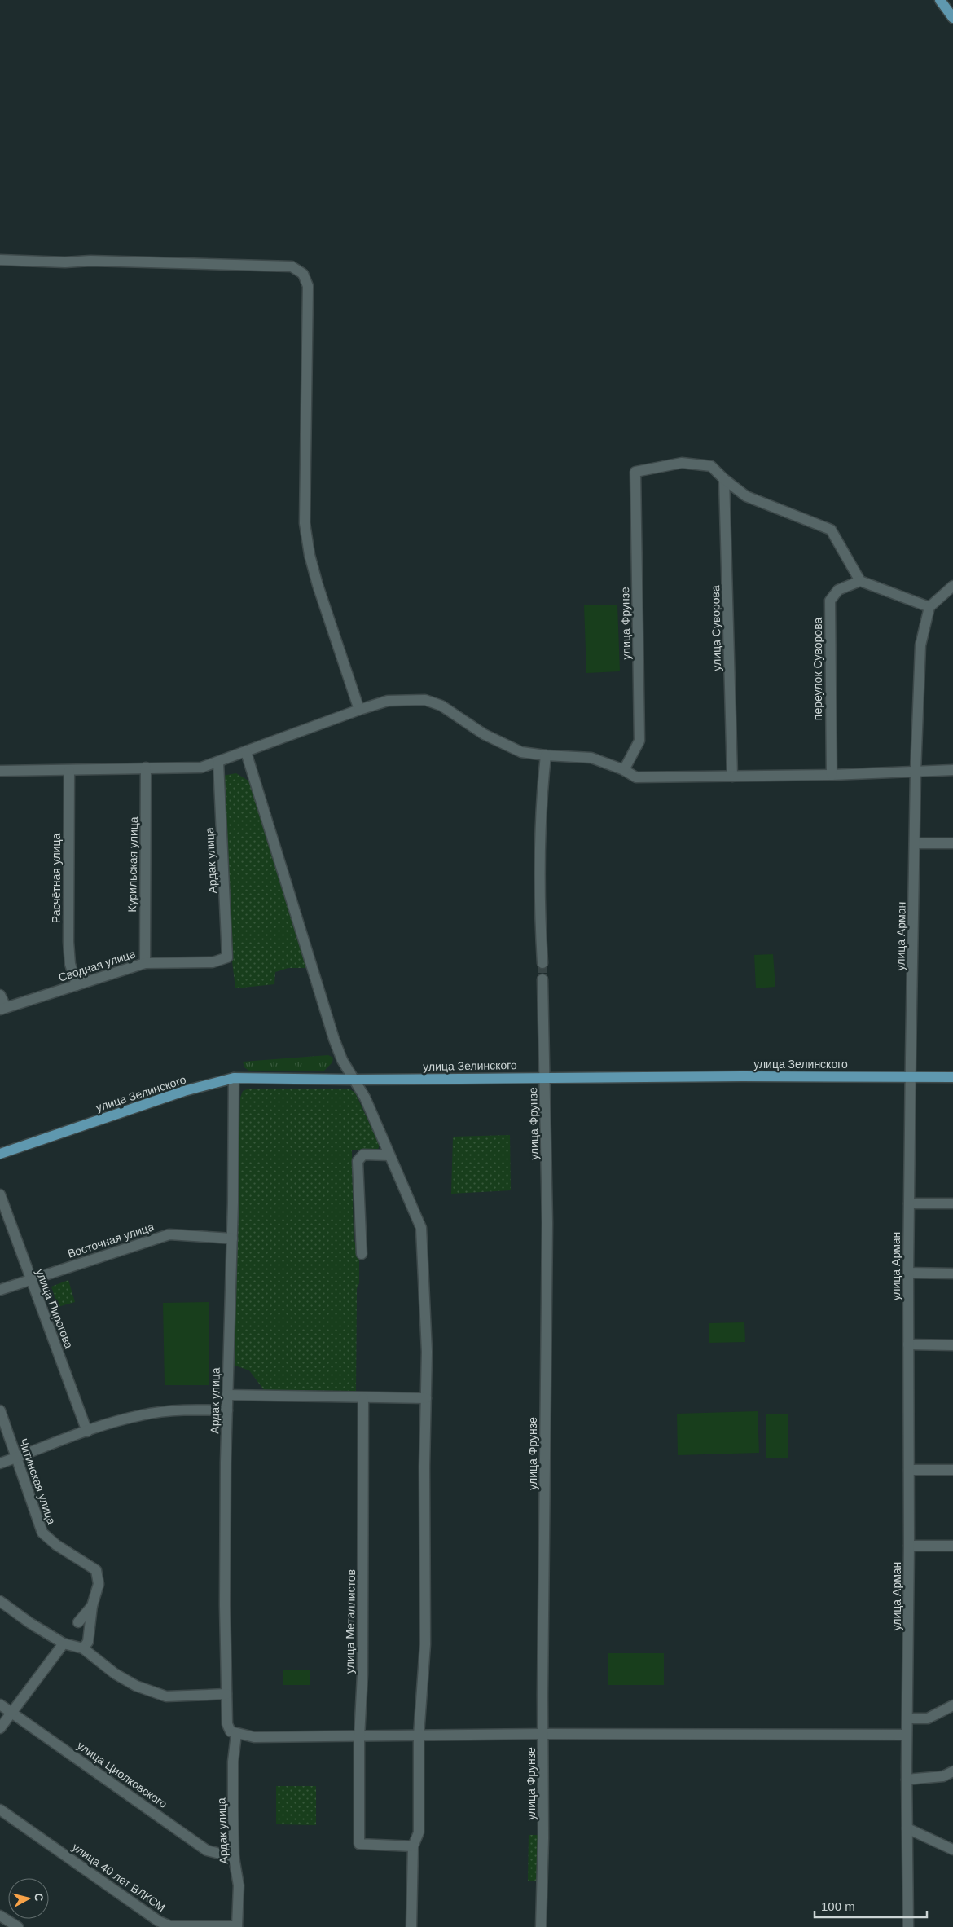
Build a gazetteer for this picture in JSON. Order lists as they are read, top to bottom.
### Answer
{
  "streets": {
    "main road": ["улица Зелинского"],
    "street": [
      "улица Фрунзе",
      "улица Суворова",
      "переулок Суворова",
      "Ардак улица",
      "Курильская улица",
      "Расчётная улица",
      "улица Арман",
      "Сводная улица",
      "Восточная улица",
      "улица Пирогова",
      "Читинская улица",
      "улица Металлистов",
      "улица Циолковского",
      "улица 40 лет ВЛКСМ"
    ]
  },
  "crossings": [
    ["улица Фрунзе", "улица Суворова"],
    ["улица Фрунзе", "улица Зелинского"],
    ["Ардак улица", "Сводная улица"],
    ["Ардак улица", "улица Зелинского"],
    ["Ардак улица", "Восточная улица"],
    ["Ардак улица", "улица Циолковского"],
    ["Ардак улица", "улица 40 лет ВЛКСМ"],
    ["Курильская улица", "Сводная улица"],
    ["Расчётная улица", "Сводная улица"],
    ["улица Арман", "улица Зелинского"],
    ["Восточная улица", "улица Пирогова"]
  ],
  "scale_bar": "100 m",
  "north": "right"
}
